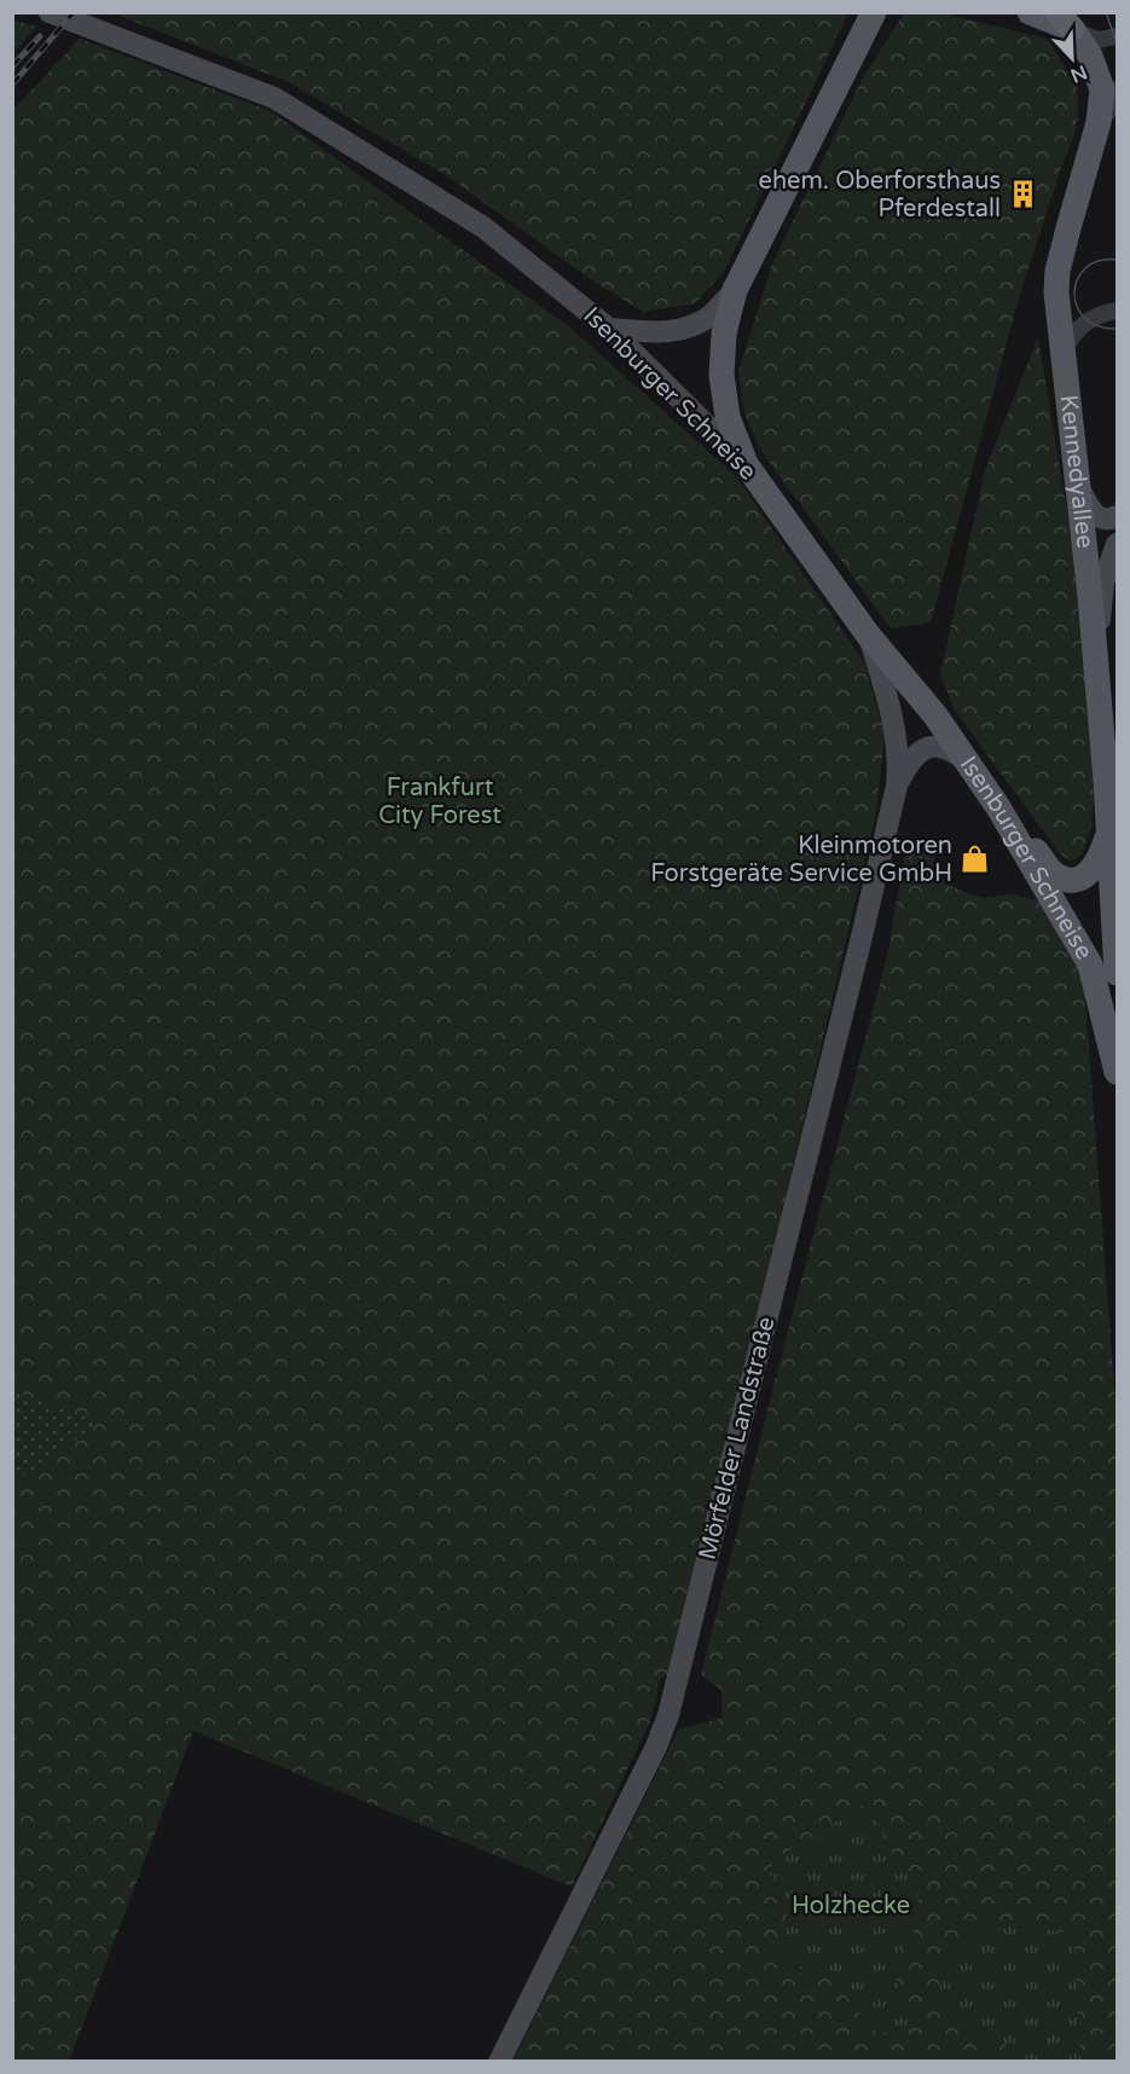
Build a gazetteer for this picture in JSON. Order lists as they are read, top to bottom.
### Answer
{
  "streets": {
    "main road": ["Isenburger Schneise", "Kennedyallee", "Mörfelder Landstraße"]
  },
  "crossings": [
    ["Isenburger Schneise", "Mörfelder Landstraße"]
  ],
  "parks": ["Frankfurt City Forest", "Holzhecke"],
  "places": {
    "building": ["ehem. Oberforsthaus Pferdestall"],
    "shop": ["Kleinmotoren Forstgeräte Service GmbH"]
  },
  "north": "bottom right"
}
